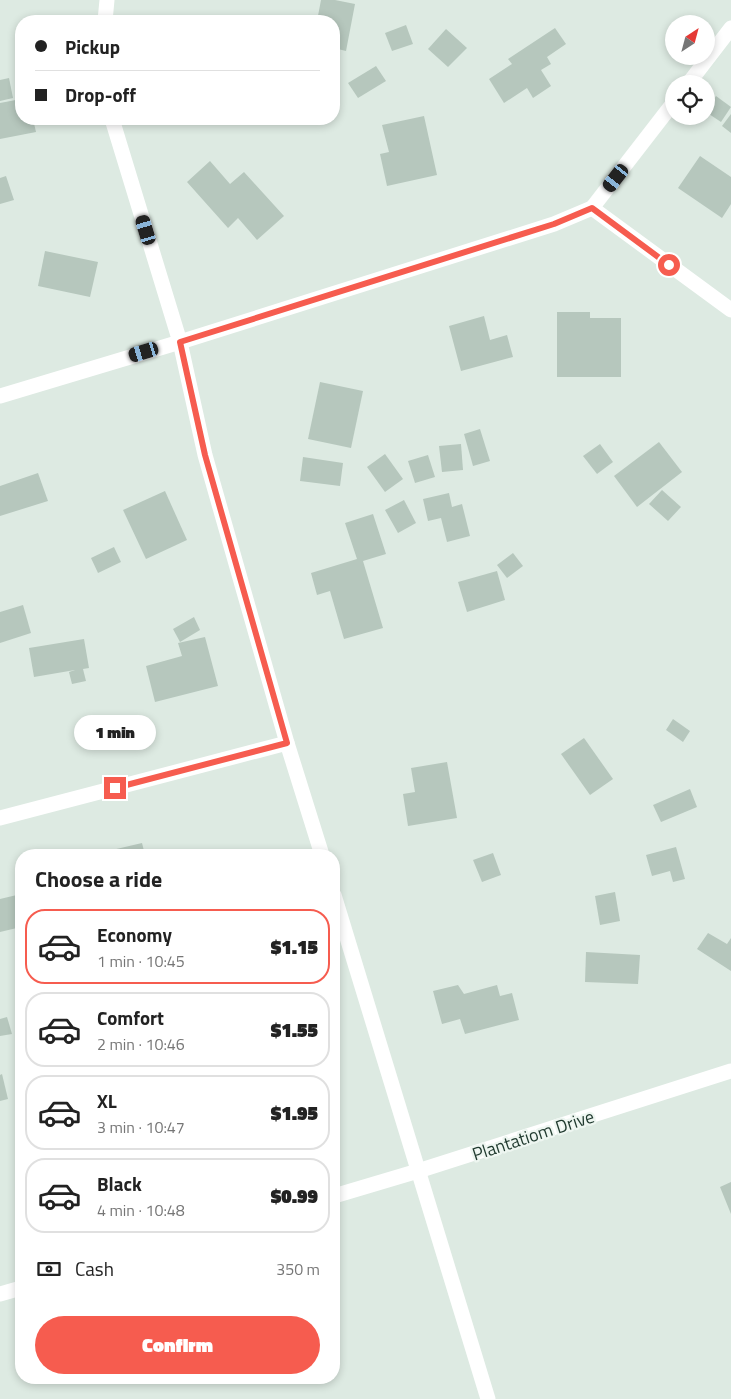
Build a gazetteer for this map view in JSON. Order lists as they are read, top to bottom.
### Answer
{
  "streets": {
    "street": ["Plantatiom Drive"]
  },
  "north": "top right",
  "page": {
    "banner": ["Pickup", "Drop-off"],
    "bubble": "1 min",
    "heading": "Choose a ride",
    "list": [
      {
        "name": "Economy",
        "note": "1 min · 10:45",
        "value": "$1.15"
      },
      {
        "name": "Comfort",
        "note": "2 min · 10:46",
        "value": "$1.55"
      },
      {
        "name": "XL",
        "note": "3 min · 10:47",
        "value": "$1.95"
      },
      {
        "name": "Black",
        "note": "4 min · 10:48",
        "value": "$0.99"
      }
    ],
    "pay": ["Cash", "350 m"],
    "buttons": "Confirm"
  }
}
